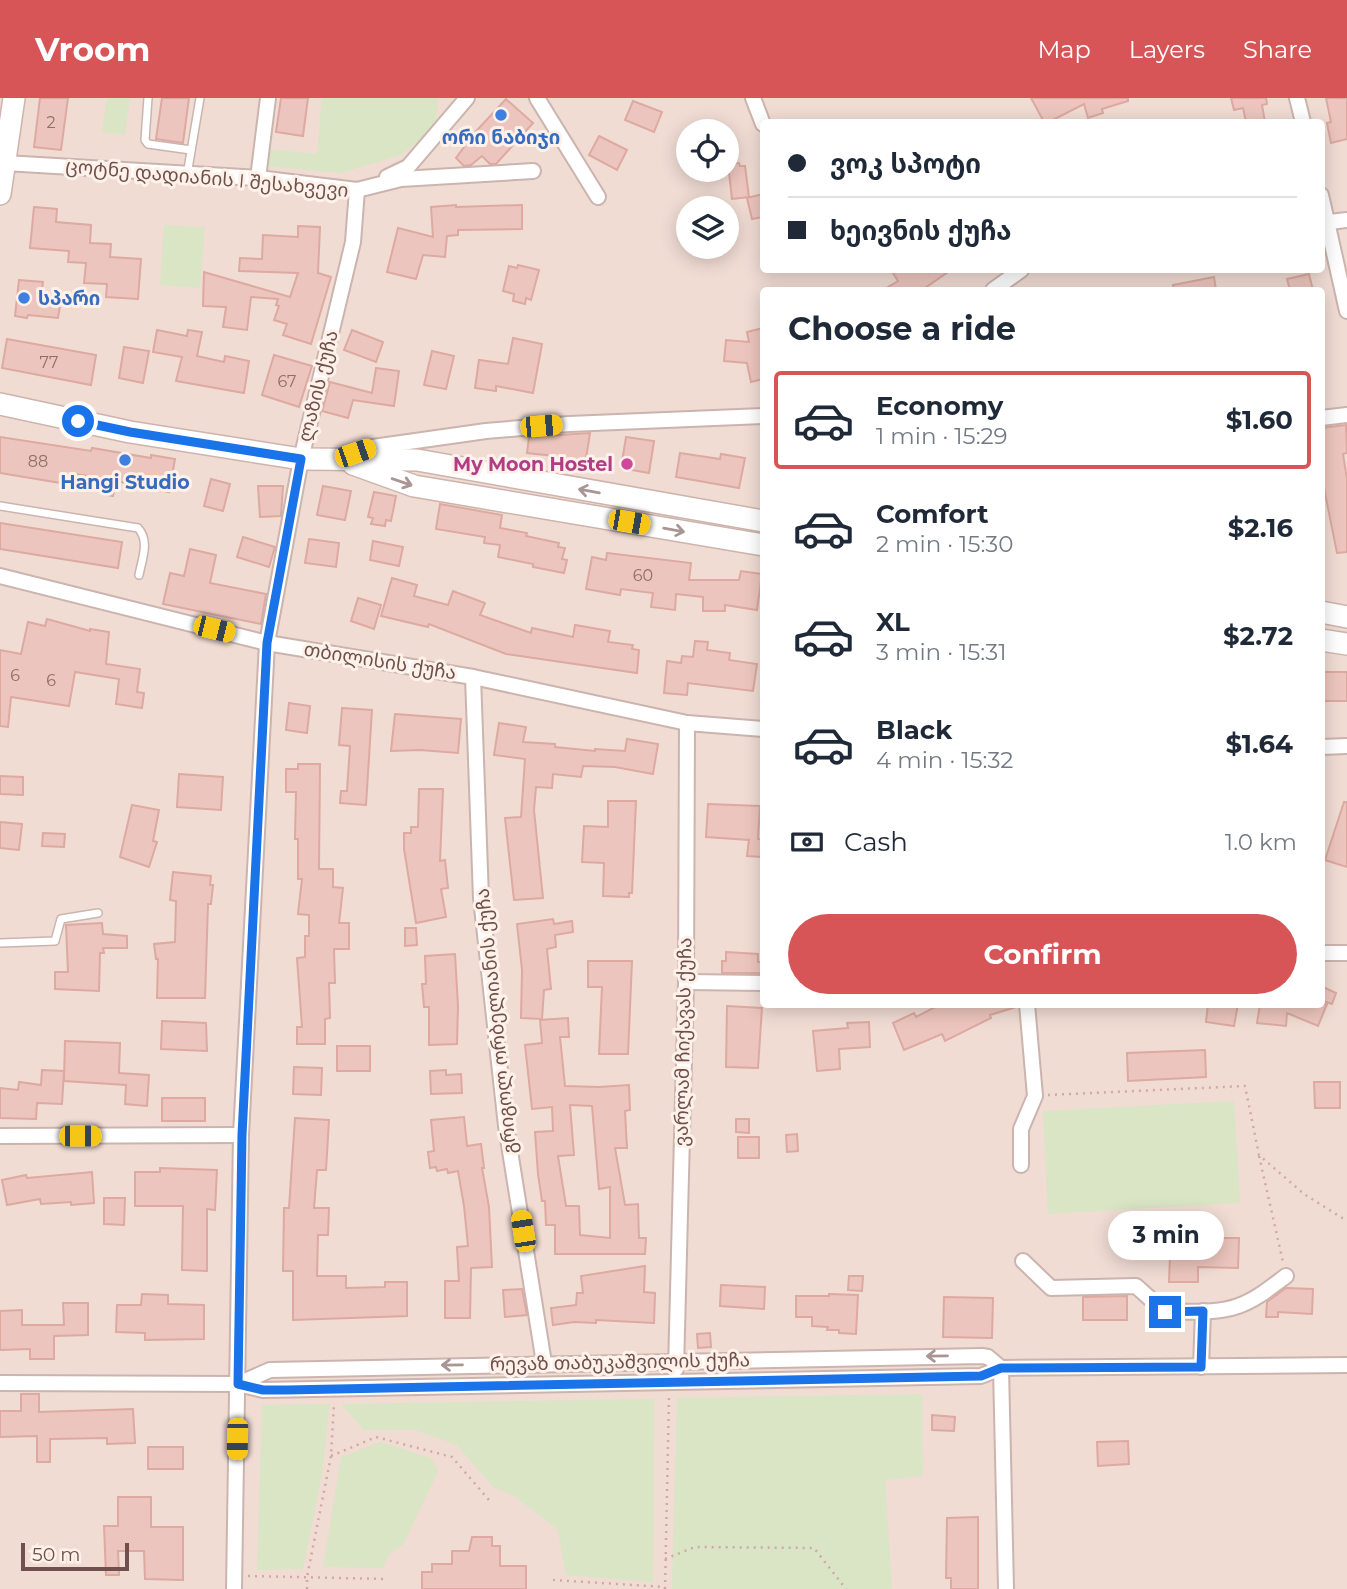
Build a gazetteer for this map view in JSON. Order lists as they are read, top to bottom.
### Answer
{
  "streets": {
    "street": [
      "ცოტნე დადიანის I შესახვევი",
      "ლაზის ქუჩა",
      "თბილისის ქუჩა",
      "გრიგოლ ორბელიანის ქუჩა",
      "ვარლამ ჩიქავას ქუჩა",
      "რევაზ თაბუკაშვილის ქუჩა"
    ]
  },
  "crossings": [
    ["ცოტნე დადიანის I შესახვევი", "ლაზის ქუჩა"],
    ["ლაზის ქუჩა", "თბილისის ქუჩა"],
    ["ლაზის ქუჩა", "რევაზ თაბუკაშვილის ქუჩა"],
    ["თბილისის ქუჩა", "გრიგოლ ორბელიანის ქუჩა"],
    ["თბილისის ქუჩა", "ვარლამ ჩიქავას ქუჩა"],
    ["გრიგოლ ორბელიანის ქუჩა", "რევაზ თაბუკაშვილის ქუჩა"],
    ["ვარლამ ჩიქავას ქუჩა", "რევაზ თაბუკაშვილის ქუჩა"]
  ],
  "places": [
    "ორი ნაბიჯი",
    "სპარი",
    "Hangi Studio",
    "My Moon Hostel"
  ],
  "house_numbers": [
    "2",
    "77",
    "67",
    "88",
    "60",
    "6",
    "6"
  ],
  "scale_bar": "50 m",
  "page": {
    "header": "Vroom",
    "nav": ["Map", "Layers", "Share"],
    "banner": ["ვოკ სპოტი", "ხეივნის ქუჩა"],
    "heading": "Choose a ride",
    "list": [
      {
        "name": "Economy",
        "note": "1 min · 15:29",
        "value": "$1.60"
      },
      {
        "name": "Comfort",
        "note": "2 min · 15:30",
        "value": "$2.16"
      },
      {
        "name": "XL",
        "note": "3 min · 15:31",
        "value": "$2.72"
      },
      {
        "name": "Black",
        "note": "4 min · 15:32",
        "value": "$1.64"
      }
    ],
    "pay": ["Cash", "1.0 km"],
    "buttons": "Confirm",
    "bubble": "3 min",
    "scale": "50 m"
  }
}
